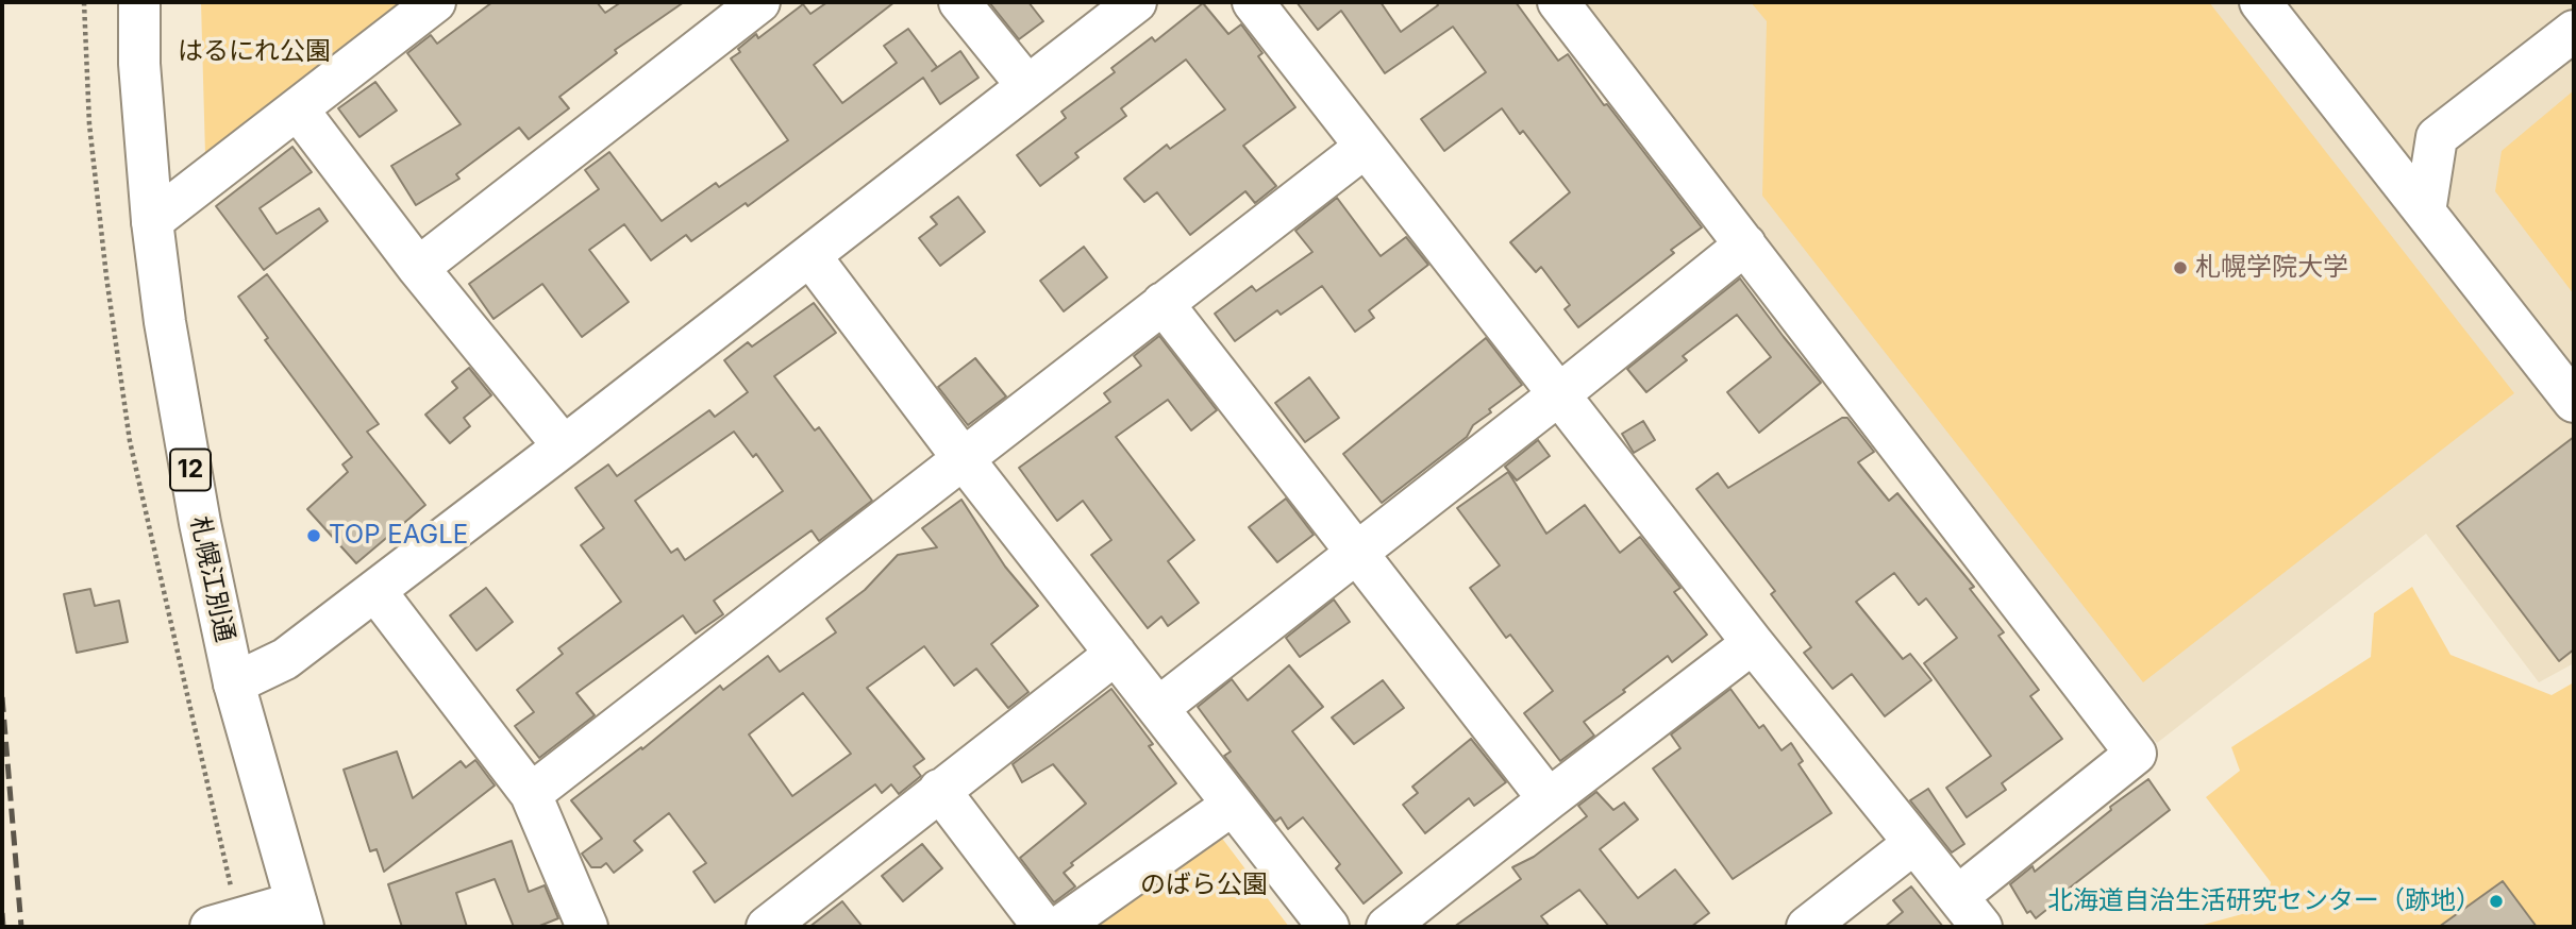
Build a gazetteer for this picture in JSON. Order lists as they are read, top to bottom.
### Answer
{
  "streets": {
    "main road": ["12", "札幌江別通"]
  },
  "parks": ["はるにれ公園", "のばら公園"],
  "places": ["札幌学院大学", "TOP EAGLE", "北海道自治生活研究センター（跡地）"]
}
